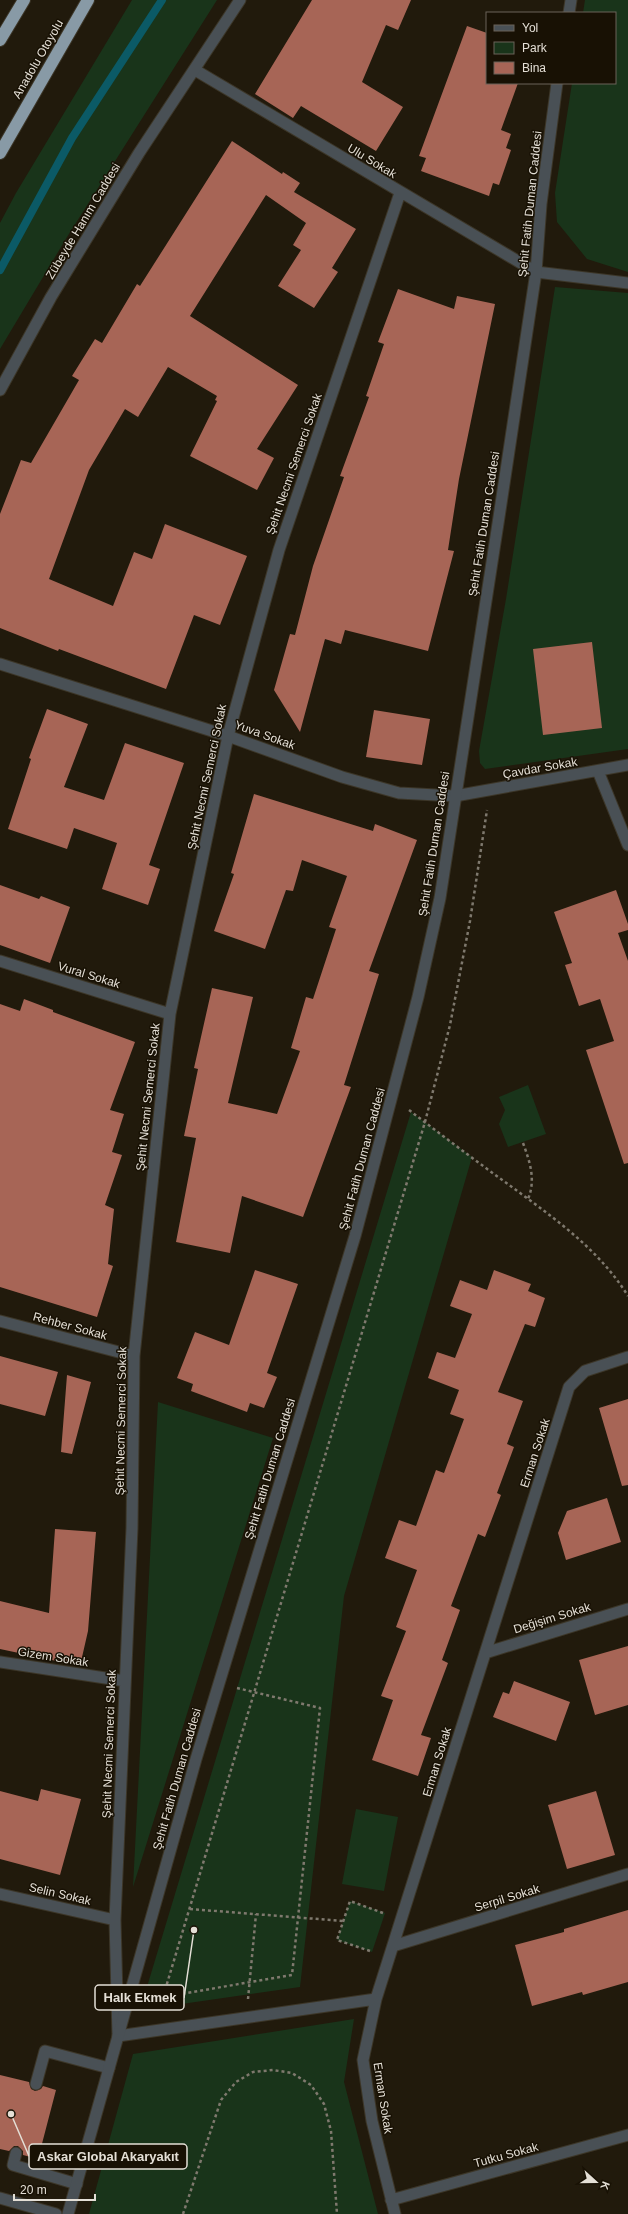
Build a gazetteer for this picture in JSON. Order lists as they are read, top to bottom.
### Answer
{
  "streets": {
    "highway": ["Anadolu Otoyolu"],
    "street": [
      "Ulu Sokak",
      "Şehit Fatih Duman Caddesi",
      "Zübeyde Hanım Caddesi",
      "Şehit Necmi Semerci Sokak",
      "Yuva Sokak",
      "Çavdar Sokak",
      "Vural Sokak",
      "Rehber Sokak",
      "Erman Sokak",
      "Değişim Sokak",
      "Gizem Sokak",
      "Selin Sokak",
      "Serpil Sokak",
      "Tutku Sokak"
    ]
  },
  "crossings": [
    ["Ulu Sokak", "Şehit Fatih Duman Caddesi"],
    ["Ulu Sokak", "Zübeyde Hanım Caddesi"],
    ["Ulu Sokak", "Şehit Necmi Semerci Sokak"],
    ["Şehit Fatih Duman Caddesi", "Şehit Necmi Semerci Sokak"],
    ["Şehit Fatih Duman Caddesi", "Yuva Sokak"],
    ["Şehit Fatih Duman Caddesi", "Çavdar Sokak"],
    ["Şehit Necmi Semerci Sokak", "Yuva Sokak"],
    ["Şehit Necmi Semerci Sokak", "Vural Sokak"],
    ["Şehit Necmi Semerci Sokak", "Rehber Sokak"],
    ["Şehit Necmi Semerci Sokak", "Gizem Sokak"],
    ["Şehit Necmi Semerci Sokak", "Selin Sokak"],
    ["Yuva Sokak", "Çavdar Sokak"],
    ["Erman Sokak", "Değişim Sokak"],
    ["Erman Sokak", "Serpil Sokak"],
    ["Erman Sokak", "Tutku Sokak"]
  ],
  "places": ["Halk Ekmek", "Askar Global Akaryakıt"],
  "legend": ["Yol", "Park", "Bina"],
  "scale_bar": "20 m",
  "north": "right"
}
